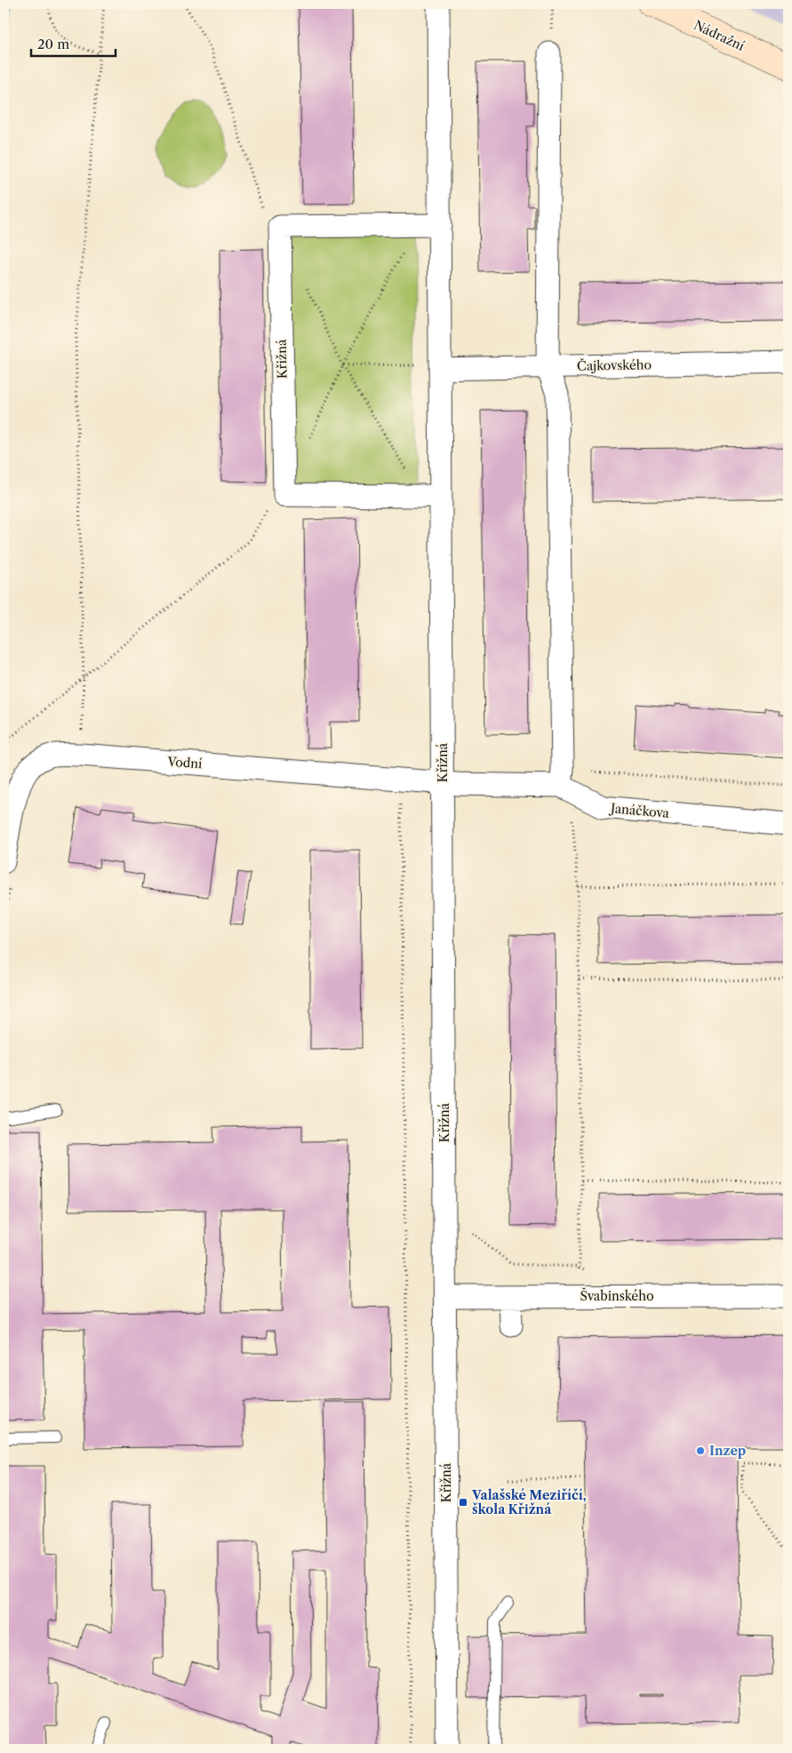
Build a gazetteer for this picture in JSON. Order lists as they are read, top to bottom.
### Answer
{
  "streets": {
    "main road": ["Nádražní"],
    "street": [
      "Křižná",
      "Čajkovského",
      "Vodní",
      "Janáčkova",
      "Švabinského"
    ]
  },
  "crossings": [
    ["Křižná", "Čajkovského"],
    ["Křižná", "Vodní"],
    ["Křižná", "Janáčkova"],
    ["Křižná", "Švabinského"],
    ["Vodní", "Janáčkova"]
  ],
  "places": {
    "other": ["Inzep"],
    "transit": ["Valašské Meziříčí, škola Křižná"]
  },
  "scale_bar": "20 m"
}
